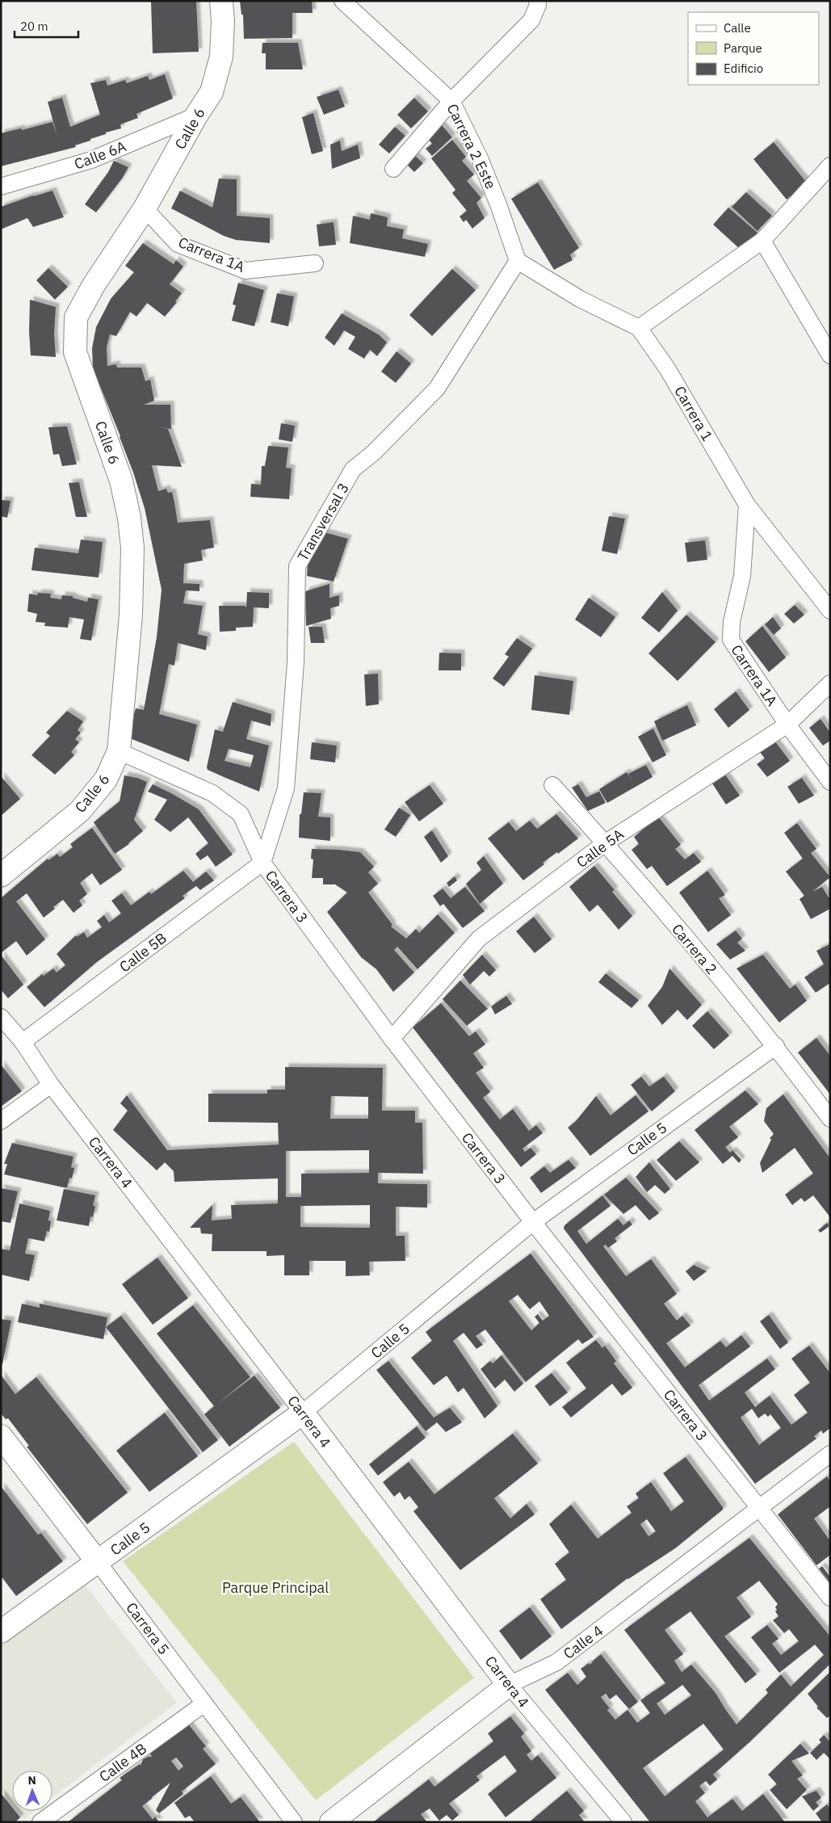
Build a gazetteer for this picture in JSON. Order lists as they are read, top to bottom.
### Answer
{
  "streets": {
    "main road": [
      "Calle 6",
      "Calle 5",
      "Carrera 4",
      "Carrera 5",
      "Calle 4"
    ],
    "street": [
      "Carrera 2 Este",
      "Calle 6A",
      "Carrera 1A",
      "Carrera 1",
      "Transversal 3",
      "Calle 5A",
      "Carrera 3",
      "Carrera 2",
      "Calle 5B",
      "Calle 4B"
    ]
  },
  "crossings": [
    ["Calle 6", "Calle 6A"],
    ["Calle 6", "Carrera 1A"],
    ["Calle 6", "Carrera 3"],
    ["Carrera 2 Este", "Carrera 1"],
    ["Carrera 2 Este", "Transversal 3"],
    ["Carrera 1A", "Carrera 1"],
    ["Carrera 1A", "Calle 5A"],
    ["Carrera 1", "Transversal 3"],
    ["Transversal 3", "Carrera 3"],
    ["Transversal 3", "Calle 5B"],
    ["Calle 5A", "Carrera 3"],
    ["Calle 5A", "Carrera 2"],
    ["Carrera 3", "Calle 5B"],
    ["Carrera 3", "Calle 5"],
    ["Carrera 3", "Calle 4"],
    ["Carrera 2", "Calle 5"],
    ["Calle 5B", "Carrera 4"],
    ["Calle 5", "Carrera 4"],
    ["Calle 5", "Carrera 5"],
    ["Carrera 4", "Calle 4"],
    ["Carrera 5", "Calle 4B"]
  ],
  "parks": ["Parque Principal"],
  "legend": ["Calle", "Parque", "Edificio"],
  "scale_bar": "20 m",
  "north": "top"
}
